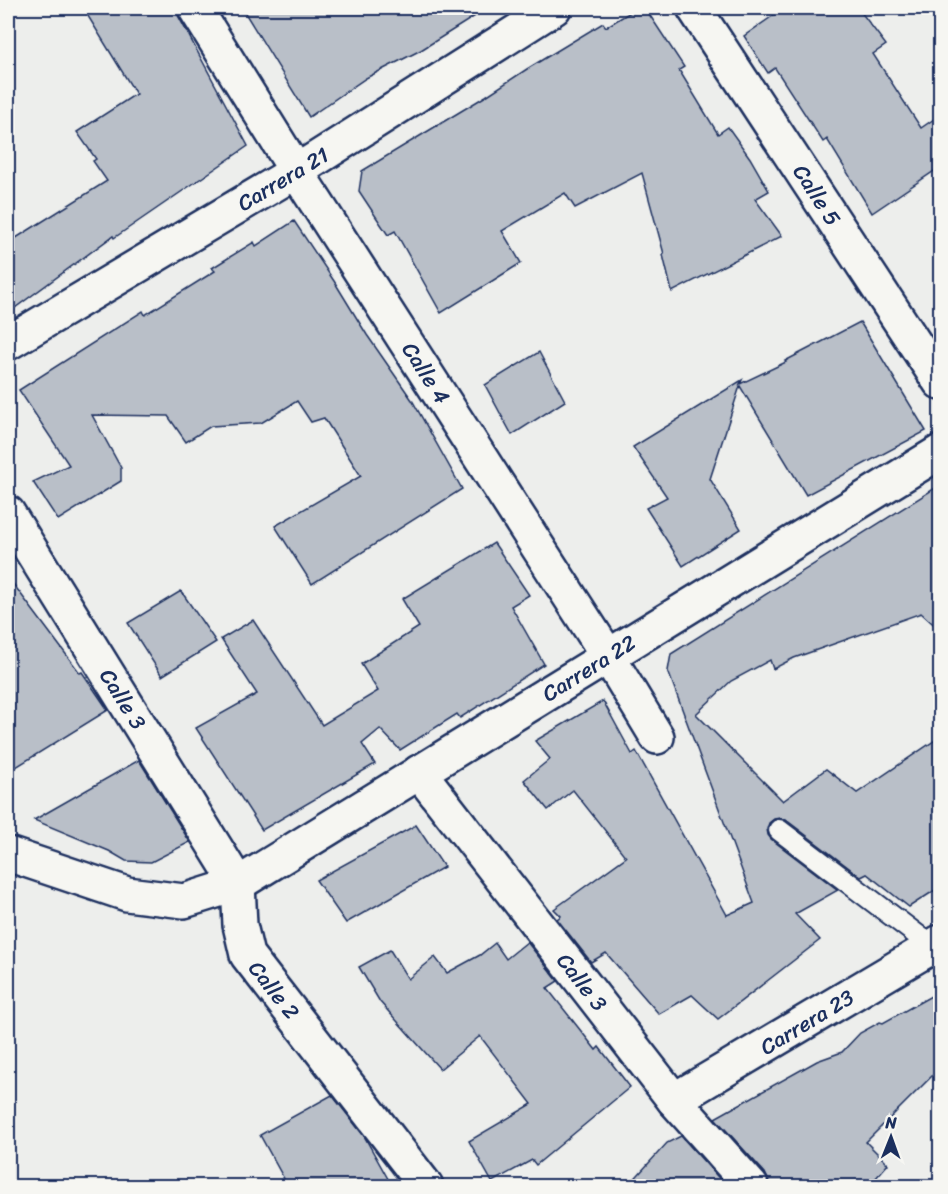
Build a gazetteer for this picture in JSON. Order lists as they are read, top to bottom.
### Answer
{
  "streets": {
    "street": [
      "Carrera 21",
      "Calle 5",
      "Calle 4",
      "Carrera 22",
      "Calle 3",
      "Calle 2",
      "Carrera 23"
    ]
  },
  "crossings": [
    ["Carrera 21", "Calle 4"],
    ["Calle 4", "Carrera 22"],
    ["Carrera 22", "Calle 3"],
    ["Carrera 22", "Calle 2"],
    ["Calle 3", "Calle 2"],
    ["Calle 3", "Carrera 23"]
  ],
  "north": "top"
}
